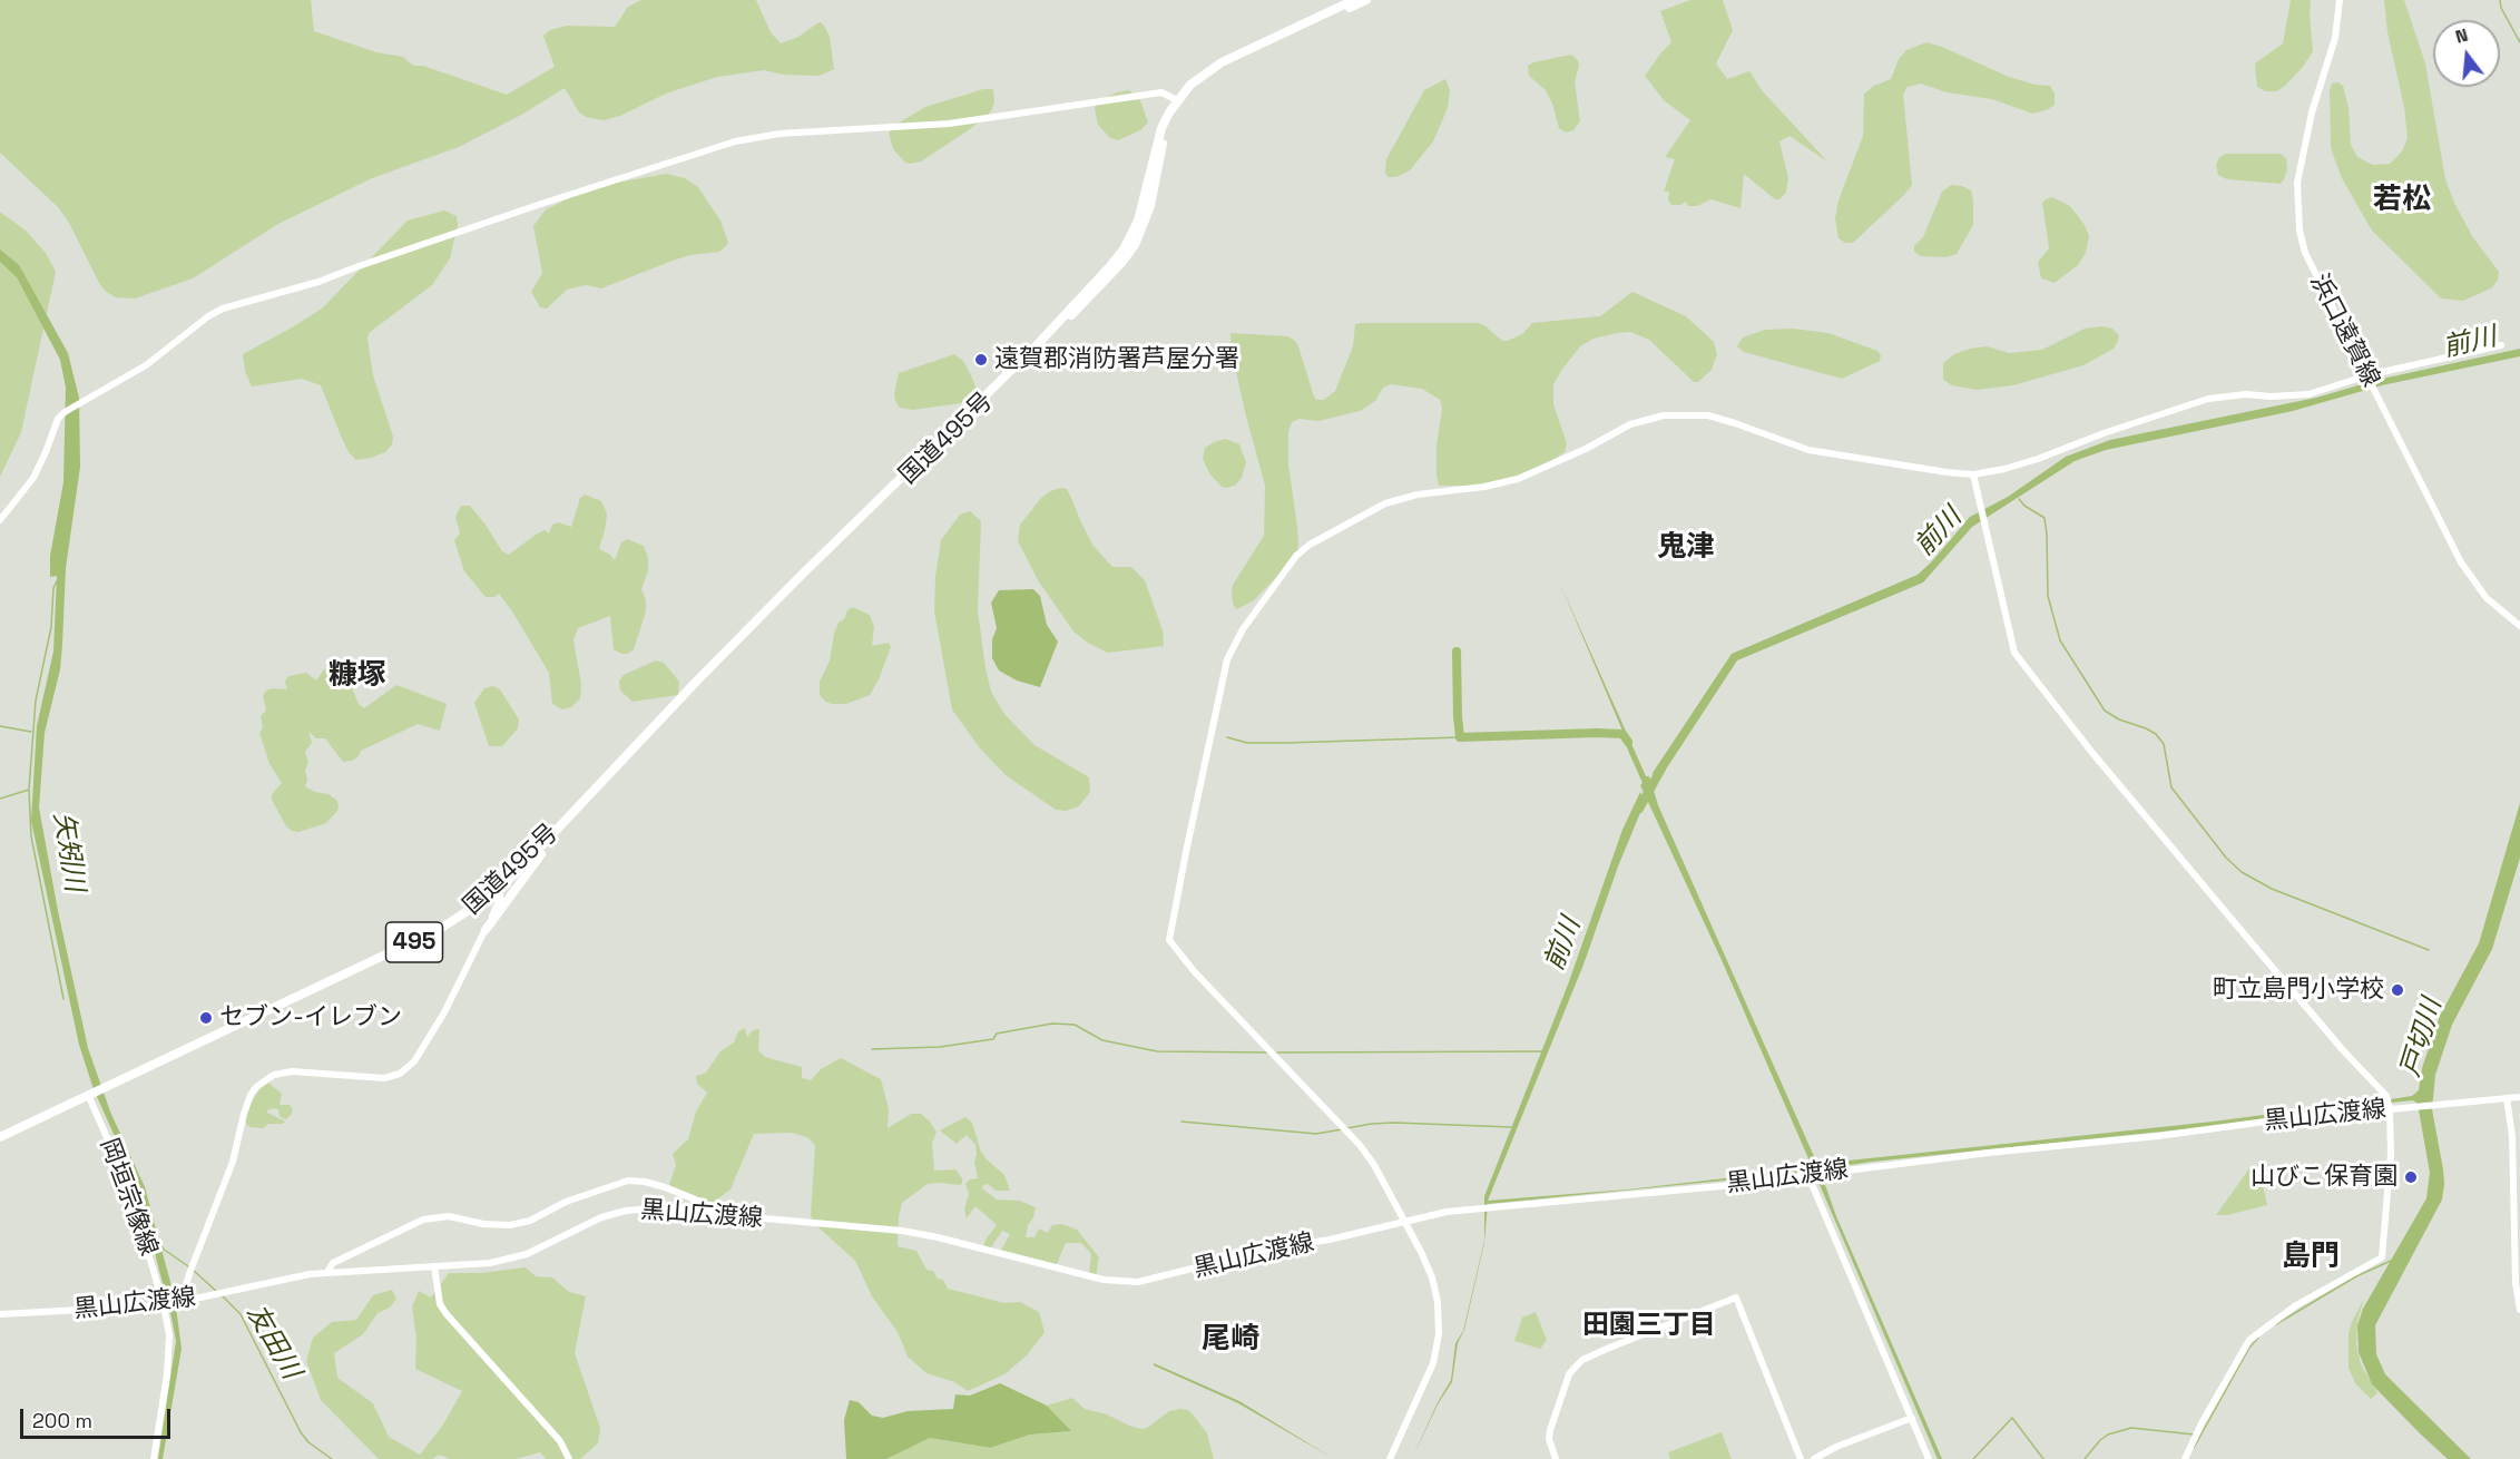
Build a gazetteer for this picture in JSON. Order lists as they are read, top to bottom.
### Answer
{
  "streets": {
    "highway": ["国道495号", "495"],
    "street": ["浜口遠賀線", "黒山広渡線", "岡垣宗像線"]
  },
  "crossings": [
    ["国道495号", "岡垣宗像線"],
    ["黒山広渡線", "岡垣宗像線"]
  ],
  "districts": [
    "若松",
    "鬼津",
    "糠塚",
    "島門",
    "田園三丁目",
    "尾崎"
  ],
  "water": [
    "前川",
    "矢矧川",
    "戸切川",
    "友田川"
  ],
  "places": [
    "遠賀郡消防署芦屋分署",
    "町立島門小学校",
    "セブン-イレブン",
    "山びこ保育園"
  ],
  "scale_bar": "200 m",
  "north": "top"
}
